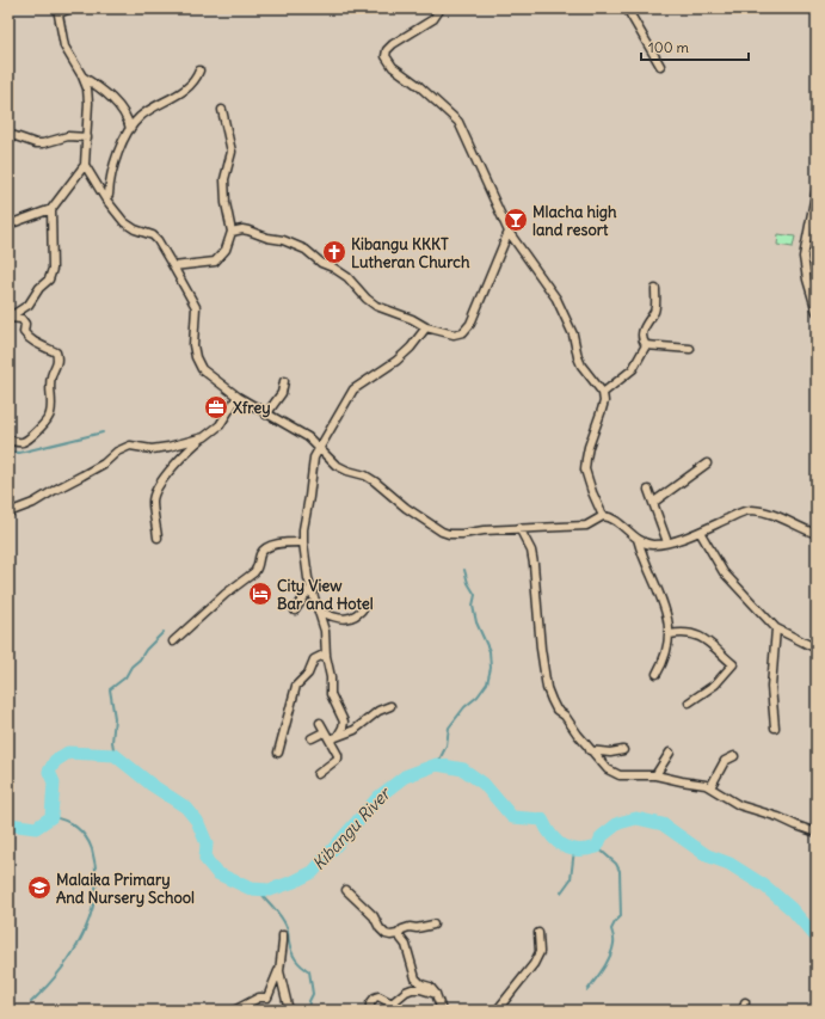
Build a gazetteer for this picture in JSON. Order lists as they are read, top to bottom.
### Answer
{
  "water": ["Kibangu River"],
  "places": {
    "bar": ["Mlacha high land resort"],
    "church": ["Kibangu KKKT Lutheran Church"],
    "office": ["Xfrey"],
    "hotel": ["City View Bar and Hotel"],
    "school or university": ["Malaika Primary And Nursery School"]
  },
  "scale_bar": "100 m"
}
